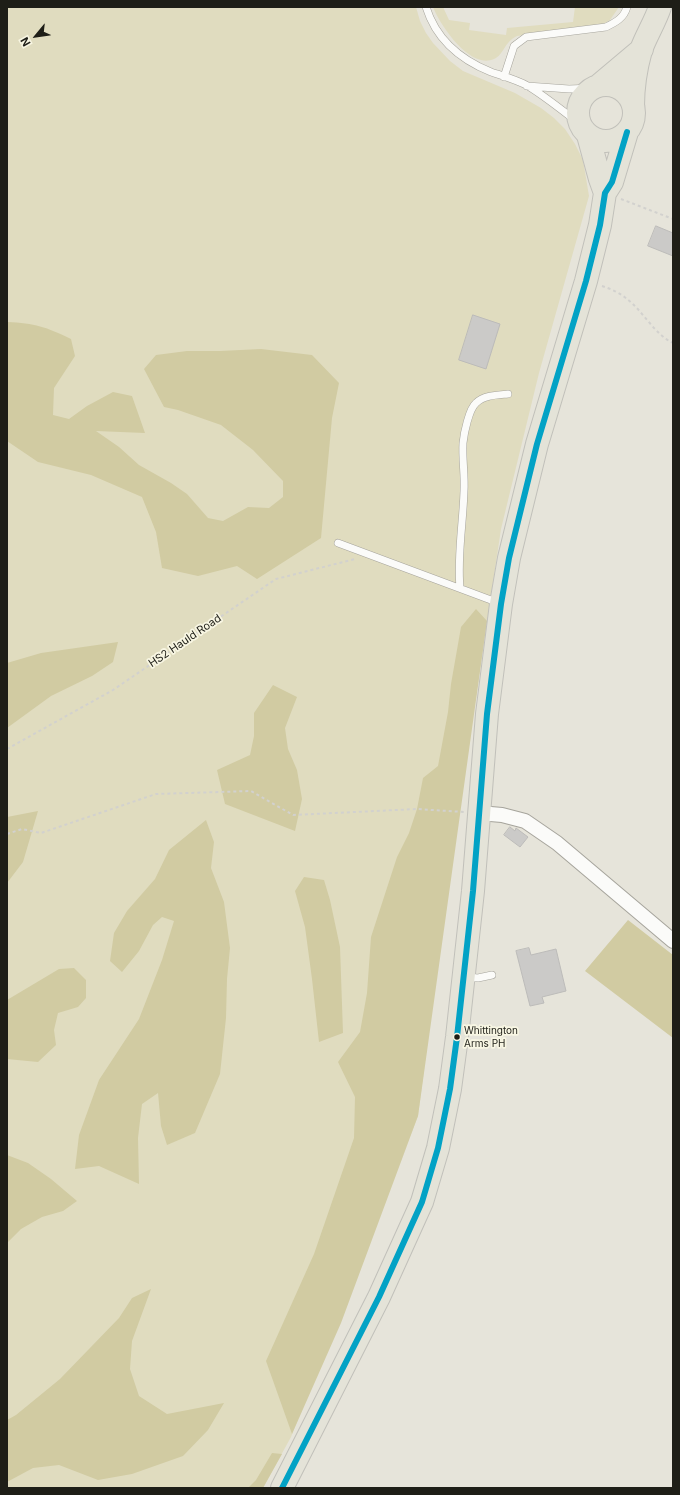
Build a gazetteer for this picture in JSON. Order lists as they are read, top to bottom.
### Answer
{
  "streets": {
    "path": ["HS2 Hauld Road"]
  },
  "places": ["Whittington Arms PH"],
  "north": "bottom left"
}
